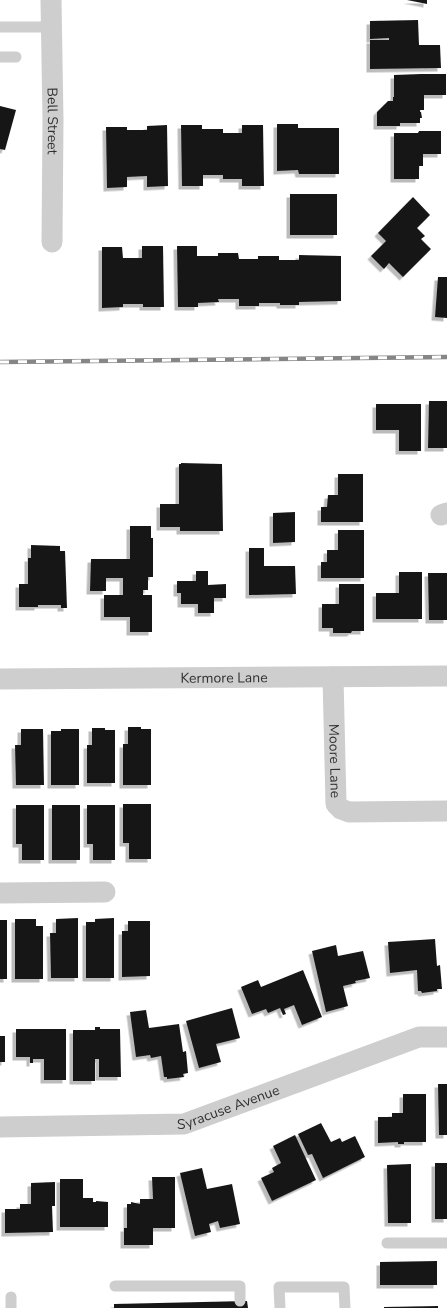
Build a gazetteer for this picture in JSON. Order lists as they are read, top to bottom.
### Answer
{
  "streets": {
    "street": [
      "Bell Street",
      "Kermore Lane",
      "Moore Lane",
      "Syracuse Avenue"
    ]
  },
  "crossings": [
    ["Kermore Lane", "Moore Lane"]
  ]
}
